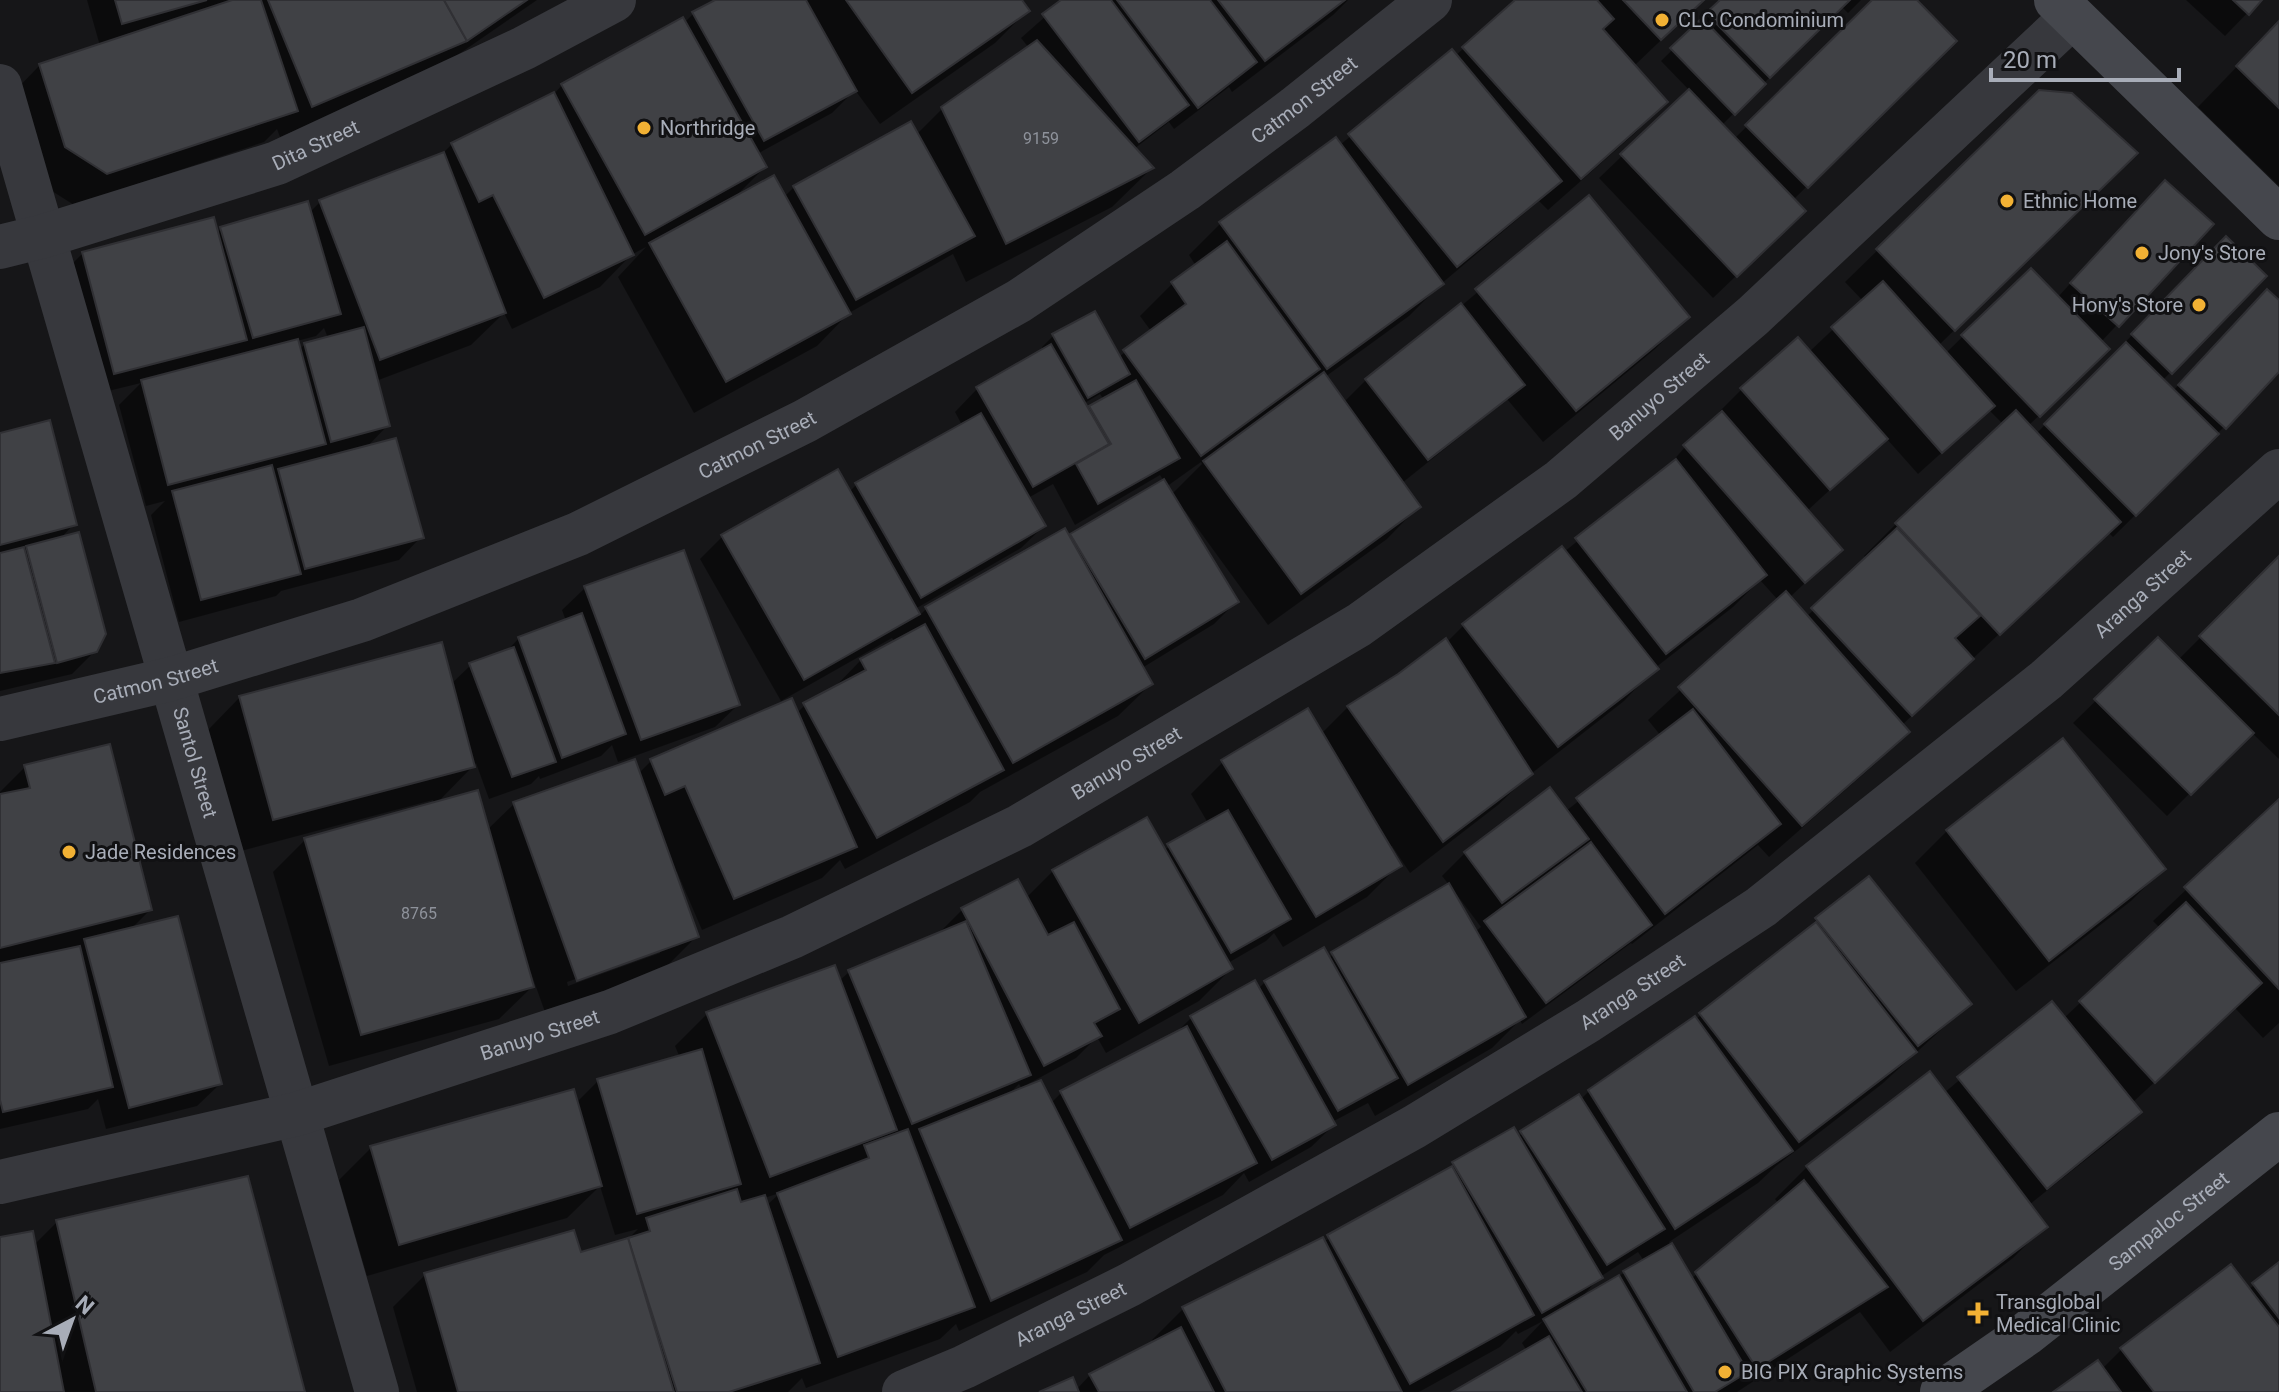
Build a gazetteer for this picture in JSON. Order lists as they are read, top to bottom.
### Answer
{
  "streets": {
    "street": [
      "Catmon Street",
      "Dita Street",
      "Banuyo Street",
      "Aranga Street",
      "Santol Street",
      "Sampaloc Street"
    ]
  },
  "crossings": [
    ["Catmon Street", "Santol Street"],
    ["Dita Street", "Santol Street"],
    ["Banuyo Street", "Santol Street"]
  ],
  "places": {
    "other": [
      "CLC Condominium",
      "Northridge",
      "Ethnic Home",
      "Jony's Store",
      "Hony's Store",
      "Jade Residences",
      "BIG PIX Graphic Systems"
    ],
    "health": ["Transglobal Medical Clinic"]
  },
  "house_numbers": ["9159", "8765"],
  "scale_bar": "20 m",
  "north": "top right"
}
